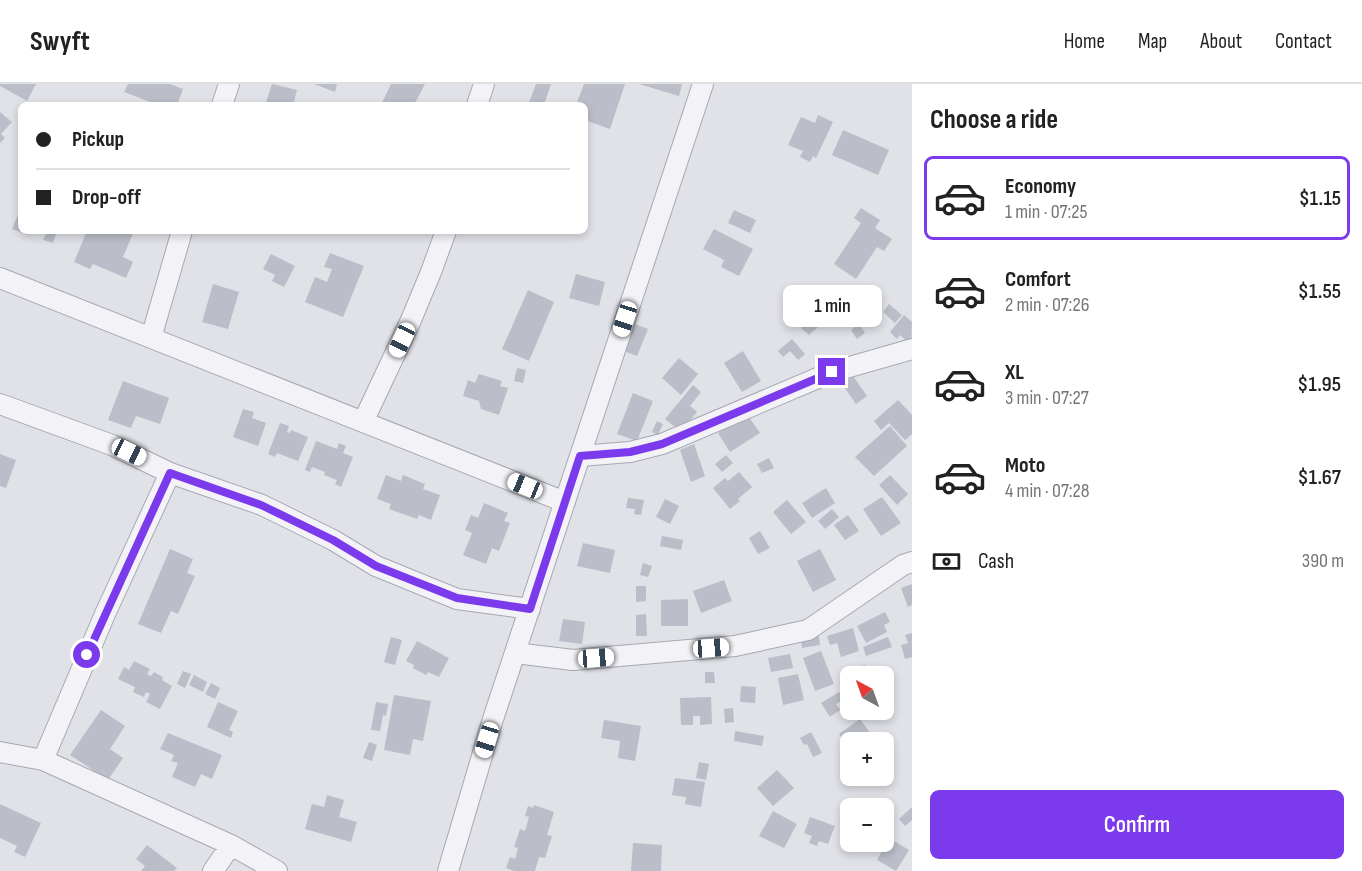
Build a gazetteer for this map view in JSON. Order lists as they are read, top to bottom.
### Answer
{
  "north": "top left",
  "page": {
    "header": "Swyft",
    "nav": [
      "Home",
      "Map",
      "About",
      "Contact"
    ],
    "heading": "Choose a ride",
    "banner": ["Pickup", "Drop-off"],
    "list": [
      {
        "name": "Economy",
        "note": "1 min · 07:25",
        "value": "$1.15"
      },
      {
        "name": "Comfort",
        "note": "2 min · 07:26",
        "value": "$1.55"
      },
      {
        "name": "XL",
        "note": "3 min · 07:27",
        "value": "$1.95"
      },
      {
        "name": "Moto",
        "note": "4 min · 07:28",
        "value": "$1.67"
      }
    ],
    "bubble": "1 min",
    "pay": ["Cash", "390 m"],
    "map_buttons": ["+", "−"],
    "buttons": "Confirm"
  }
}
